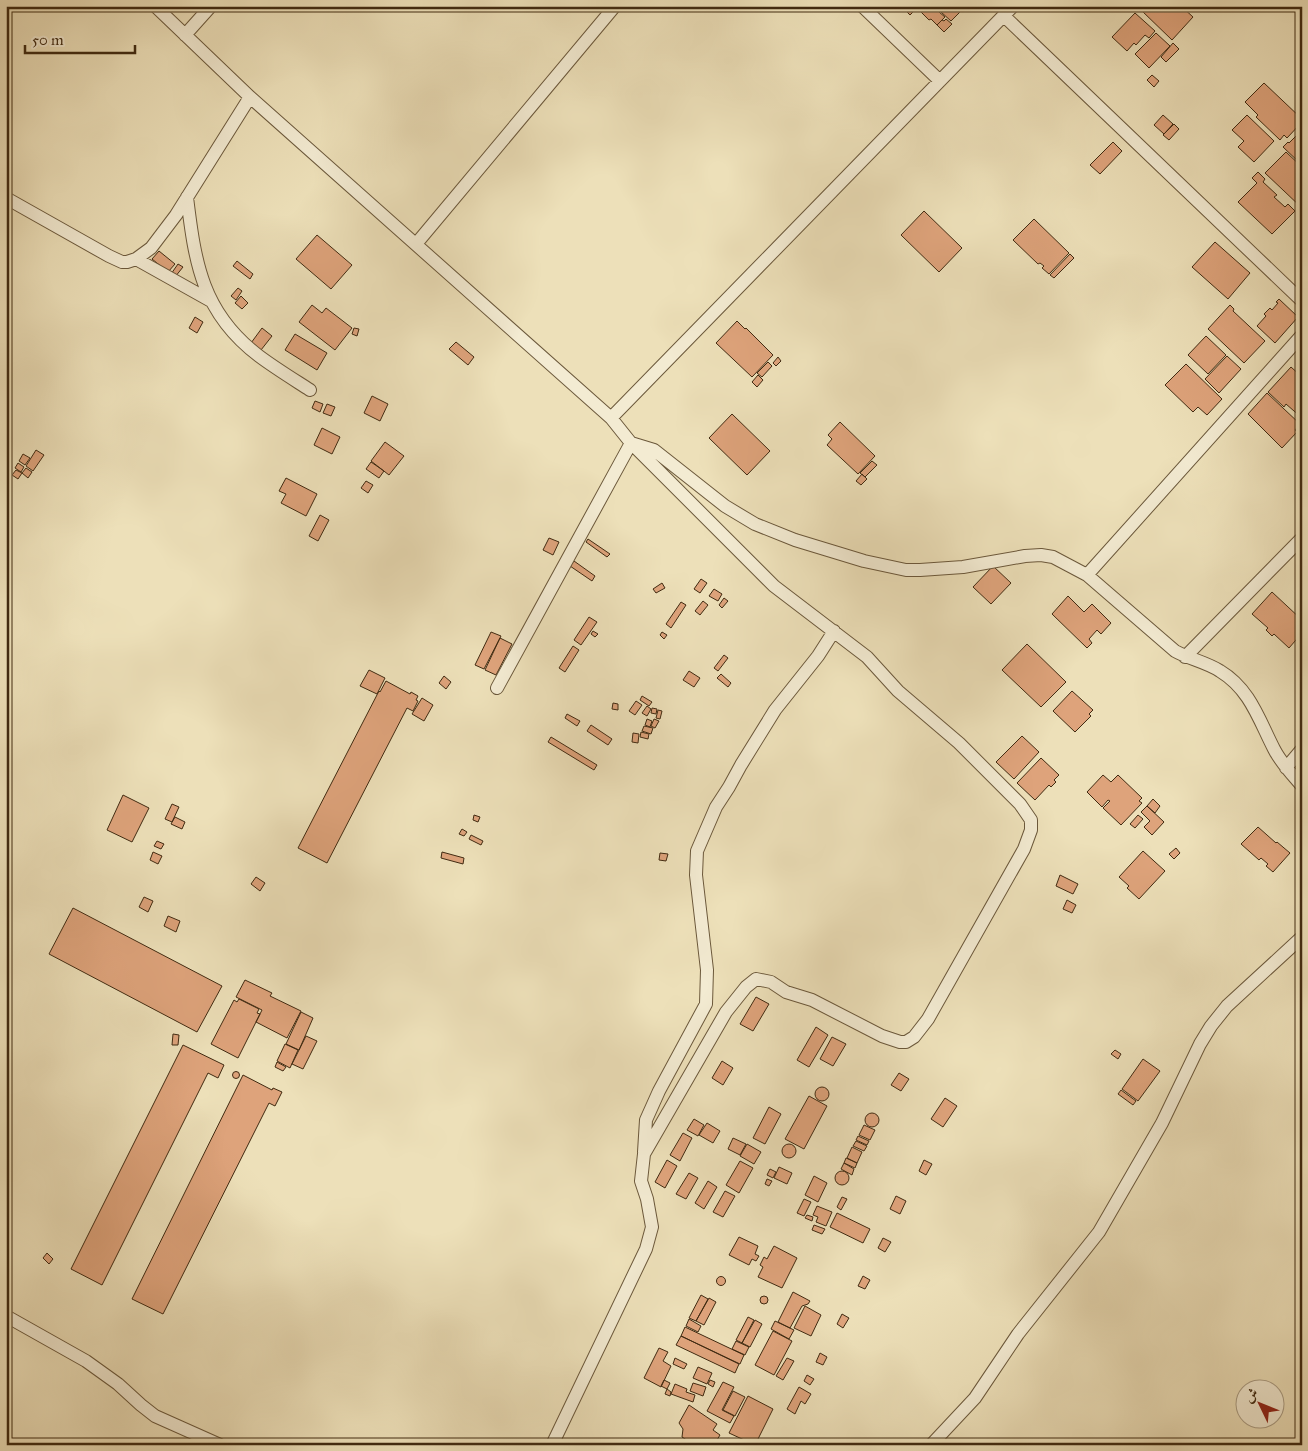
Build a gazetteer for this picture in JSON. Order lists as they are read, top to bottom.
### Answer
{
  "scale_bar": "50 m",
  "north": "top left"
}
